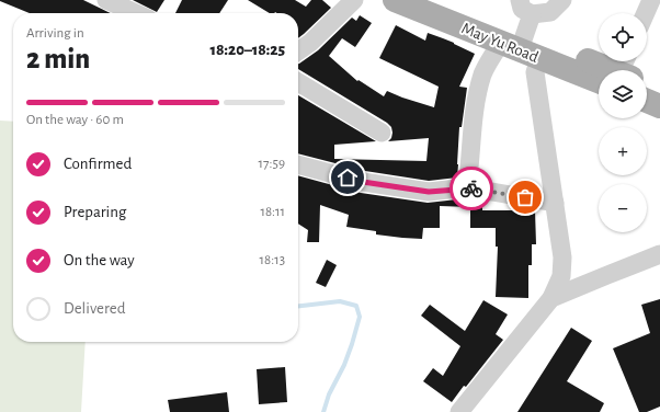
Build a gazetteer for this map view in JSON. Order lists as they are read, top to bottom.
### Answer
{
  "streets": {
    "main road": ["May Yu Road"]
  },
  "page": {
    "map_buttons": ["+", "−"],
    "heading": ["2 min", "Arriving in", "18:20–18:25"],
    "bar": "On the way · 60 m",
    "list": [
      ["Confirmed", "17:59"],
      ["Preparing", "18:11"],
      ["On the way", "18:13"],
      "Delivered"
    ]
  }
}
